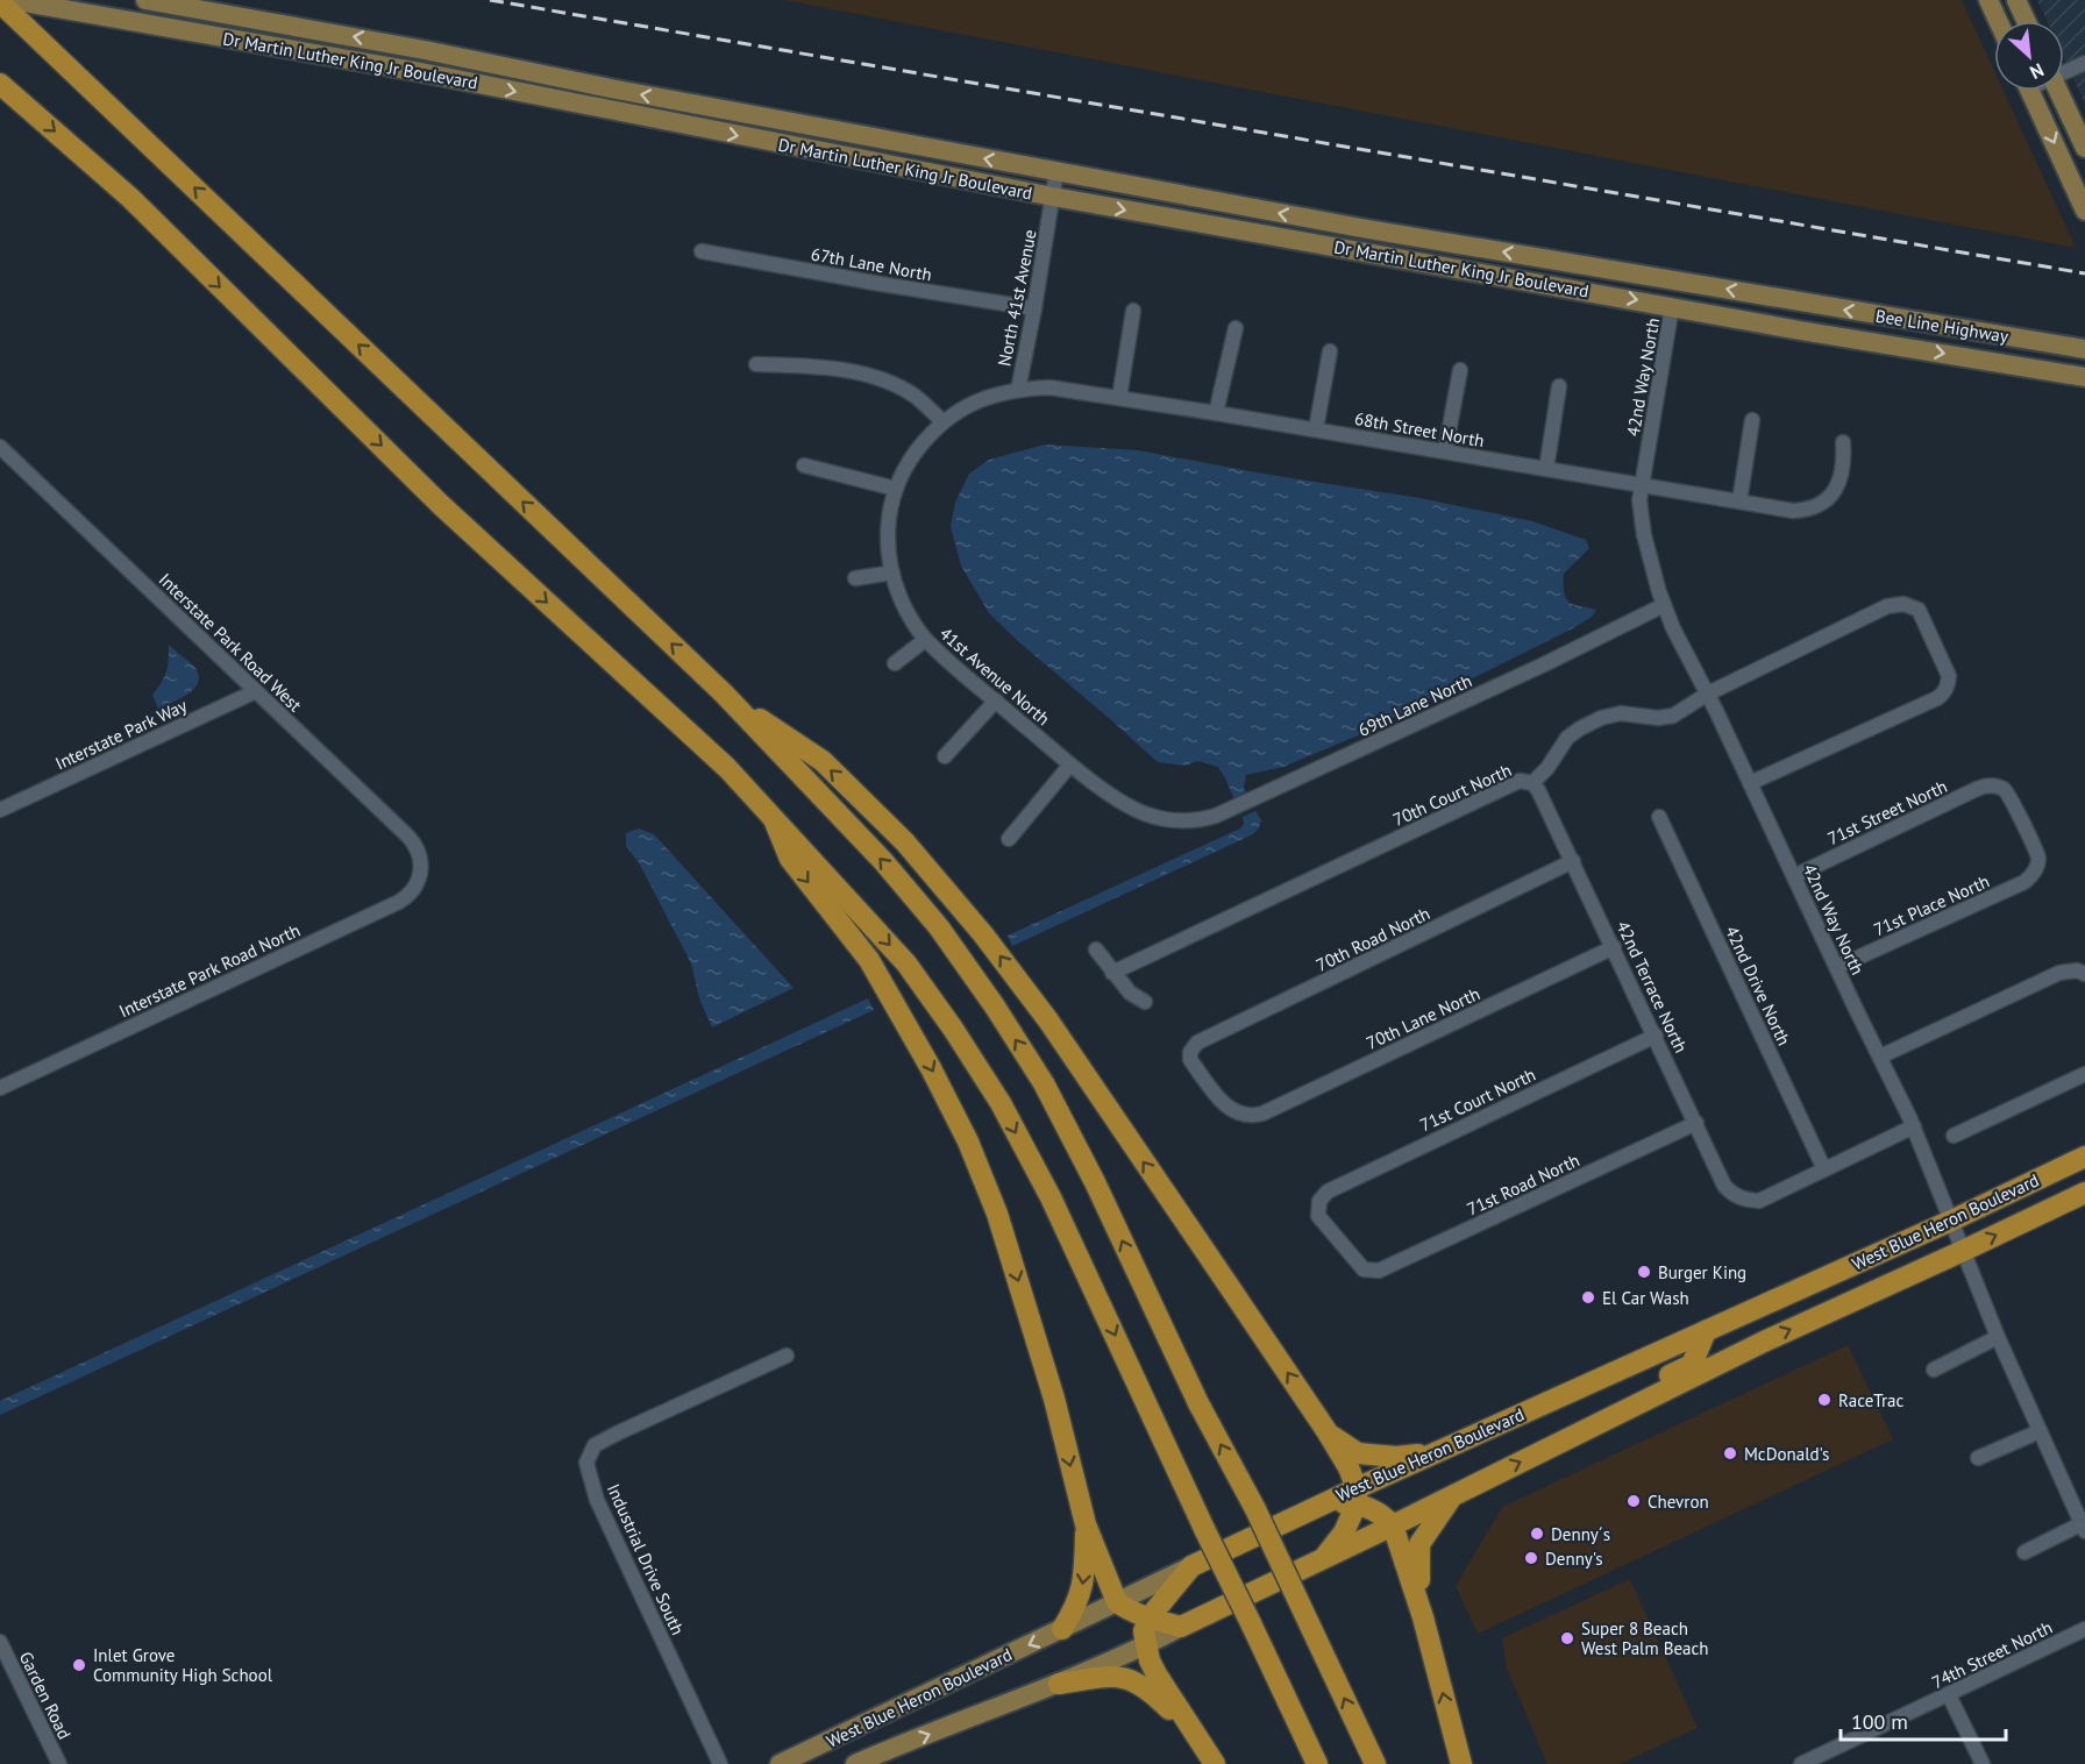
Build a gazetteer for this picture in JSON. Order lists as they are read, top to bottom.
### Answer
{
  "streets": {
    "highway": ["West Blue Heron Boulevard"],
    "main road": ["Dr Martin Luther King Jr Boulevard", "Bee Line Highway"],
    "street": [
      "67th Lane North",
      "North 41st Avenue",
      "42nd Way North",
      "68th Street North",
      "Interstate Park Road West",
      "41st Avenue North",
      "69th Lane North",
      "Interstate Park Way",
      "70th Court North",
      "71st Street North",
      "71st Place North",
      "70th Road North",
      "Interstate Park Road North",
      "42nd Drive North",
      "42nd Terrace North",
      "70th Lane North",
      "71st Court North",
      "71st Road North",
      "Industrial Drive South",
      "74th Street North",
      "Garden Road"
    ]
  },
  "crossings": [
    ["Dr Martin Luther King Jr Boulevard", "North 41st Avenue"],
    ["Dr Martin Luther King Jr Boulevard", "Bee Line Highway"],
    ["Dr Martin Luther King Jr Boulevard", "42nd Way North"],
    ["67th Lane North", "North 41st Avenue"],
    ["North 41st Avenue", "68th Street North"],
    ["North 41st Avenue", "41st Avenue North"],
    ["42nd Way North", "68th Street North"],
    ["42nd Way North", "69th Lane North"],
    ["42nd Way North", "70th Court North"],
    ["42nd Way North", "71st Street North"],
    ["42nd Way North", "71st Place North"],
    ["42nd Way North", "West Blue Heron Boulevard"],
    ["68th Street North", "41st Avenue North"],
    ["Interstate Park Road West", "Interstate Park Way"],
    ["Interstate Park Road West", "Interstate Park Road North"],
    ["41st Avenue North", "69th Lane North"],
    ["70th Court North", "42nd Terrace North"],
    ["71st Street North", "71st Place North"],
    ["70th Road North", "42nd Terrace North"],
    ["70th Road North", "70th Lane North"],
    ["42nd Drive North", "42nd Terrace North"],
    ["42nd Terrace North", "70th Lane North"],
    ["42nd Terrace North", "71st Court North"],
    ["42nd Terrace North", "71st Road North"],
    ["71st Court North", "71st Road North"]
  ],
  "places": [
    "Burger King",
    "El Car Wash",
    "RaceTrac",
    "McDonald's",
    "Chevron",
    "Denny´s",
    "Denny's",
    "Super 8 Beach West Palm Beach",
    "Inlet Grove Community High School"
  ],
  "scale_bar": "100 m",
  "north": "bottom right"
}
